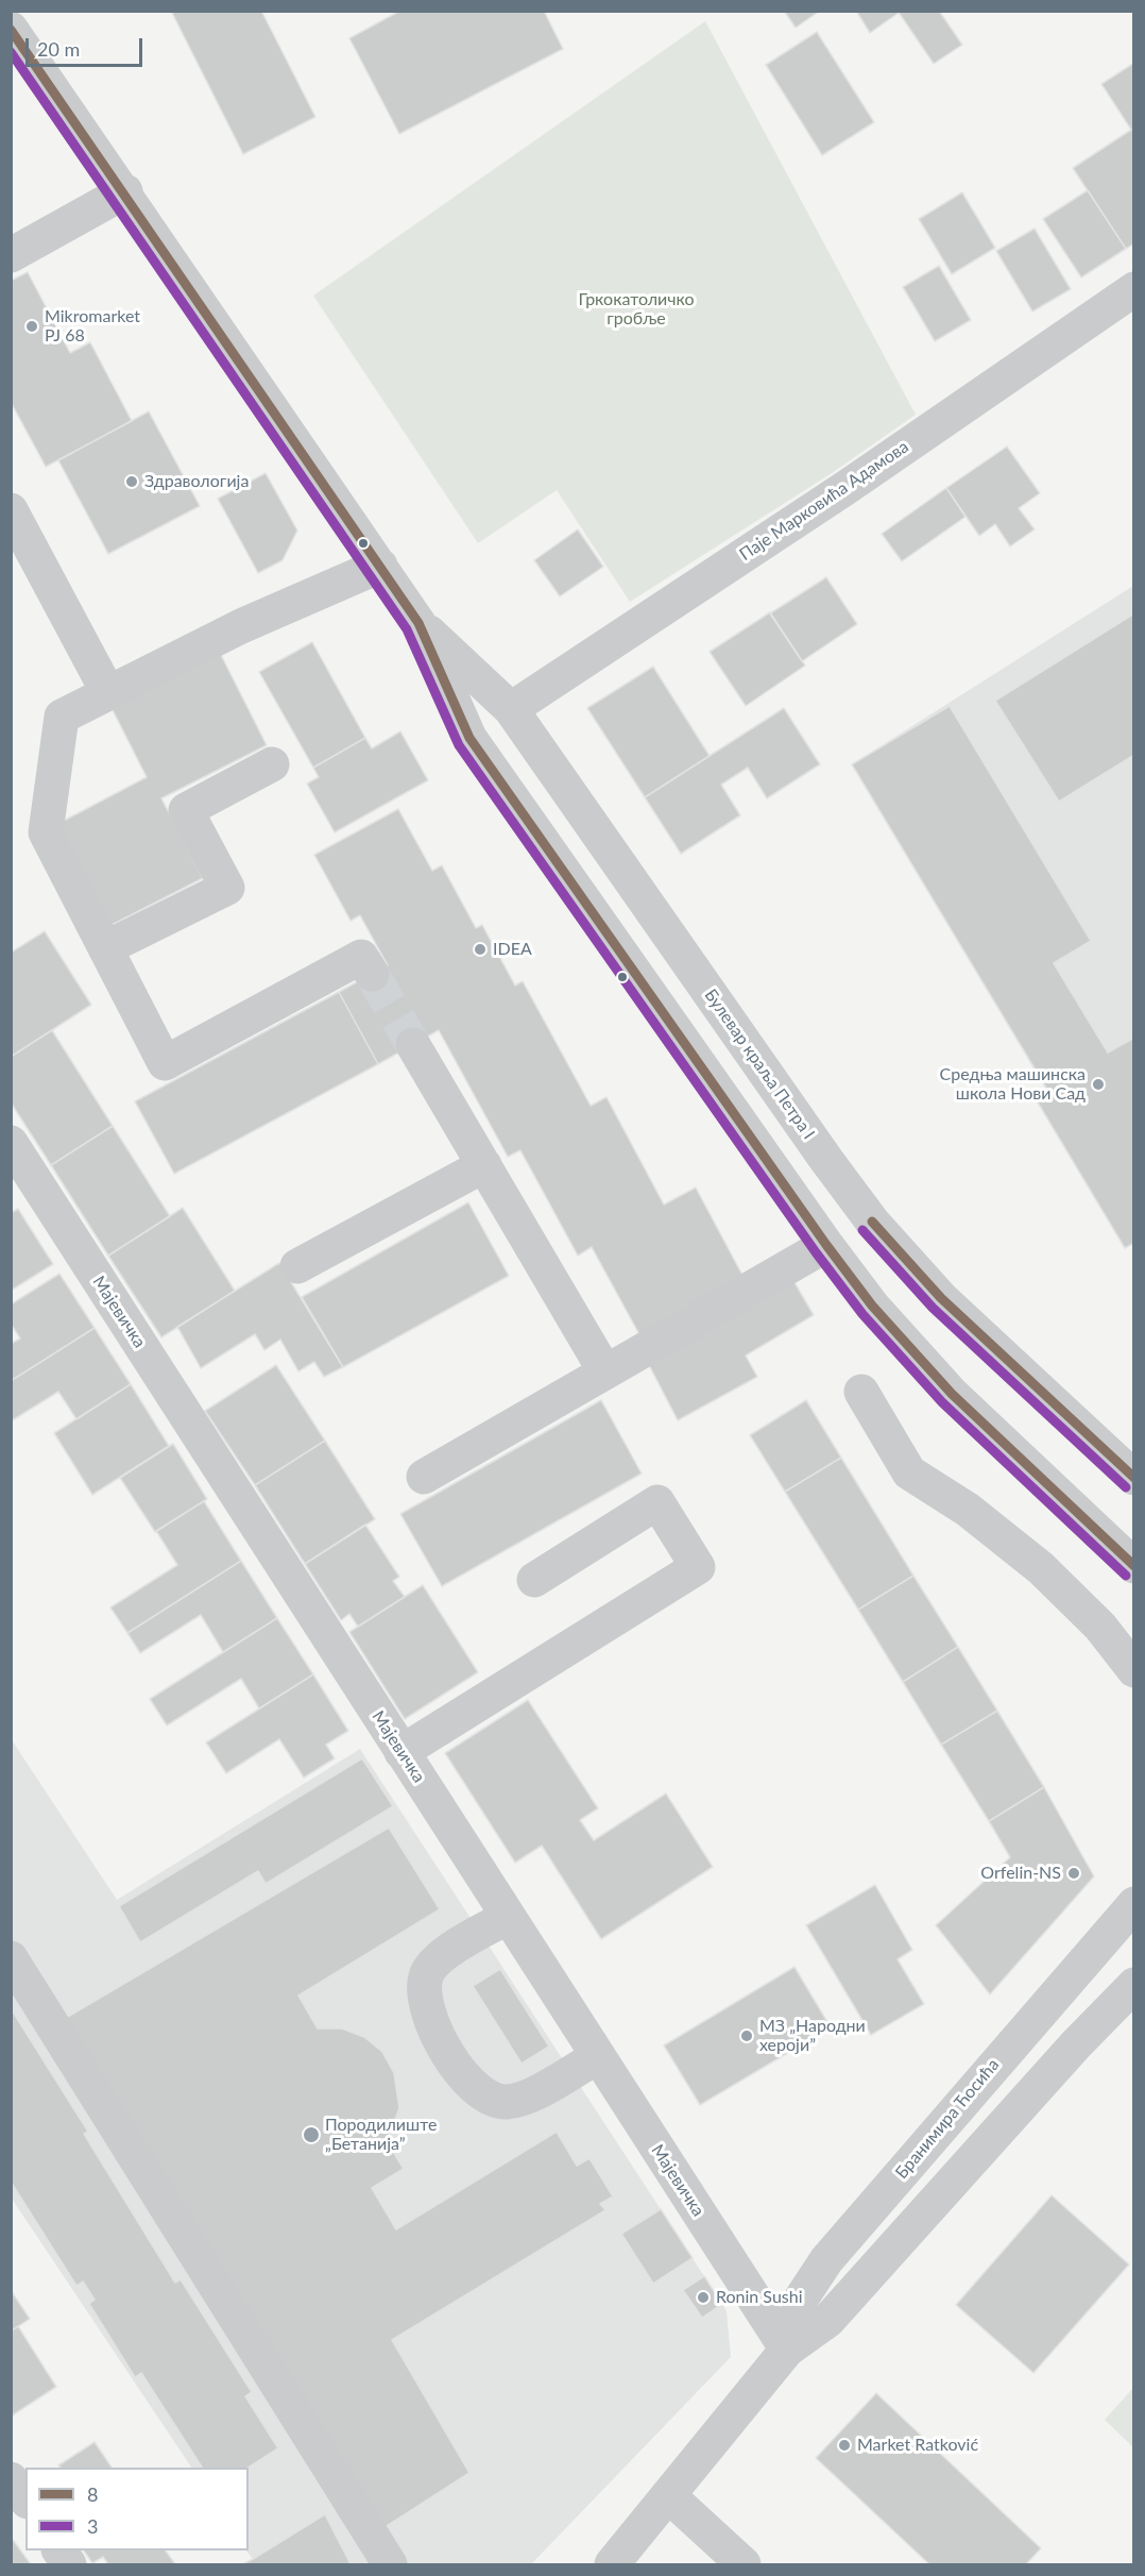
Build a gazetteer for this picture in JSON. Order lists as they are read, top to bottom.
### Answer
{
  "streets": {
    "street": [
      "Паје Марковића Адамова",
      "Булевар краља Петра I",
      "Мајевичка",
      "Бранимира Ћосића"
    ]
  },
  "crossings": [
    ["Паје Марковића Адамова", "Булевар краља Петра I"],
    ["Мајевичка", "Бранимира Ћосића"]
  ],
  "parks": ["Гркокатоличко гробље"],
  "places": [
    "Mikromarket PJ 68",
    "Здравологија",
    "IDEA",
    "Средња машинска школа Нови Сад",
    "Orfelin-NS",
    "МЗ „Народни хероји”",
    "Породилиште „Бетанија”",
    "Ronin Sushi",
    "Market Ratković"
  ],
  "lines": ["transit line 8", "transit line 3"],
  "legend": ["8", "3"],
  "scale_bar": "20 m"
}
